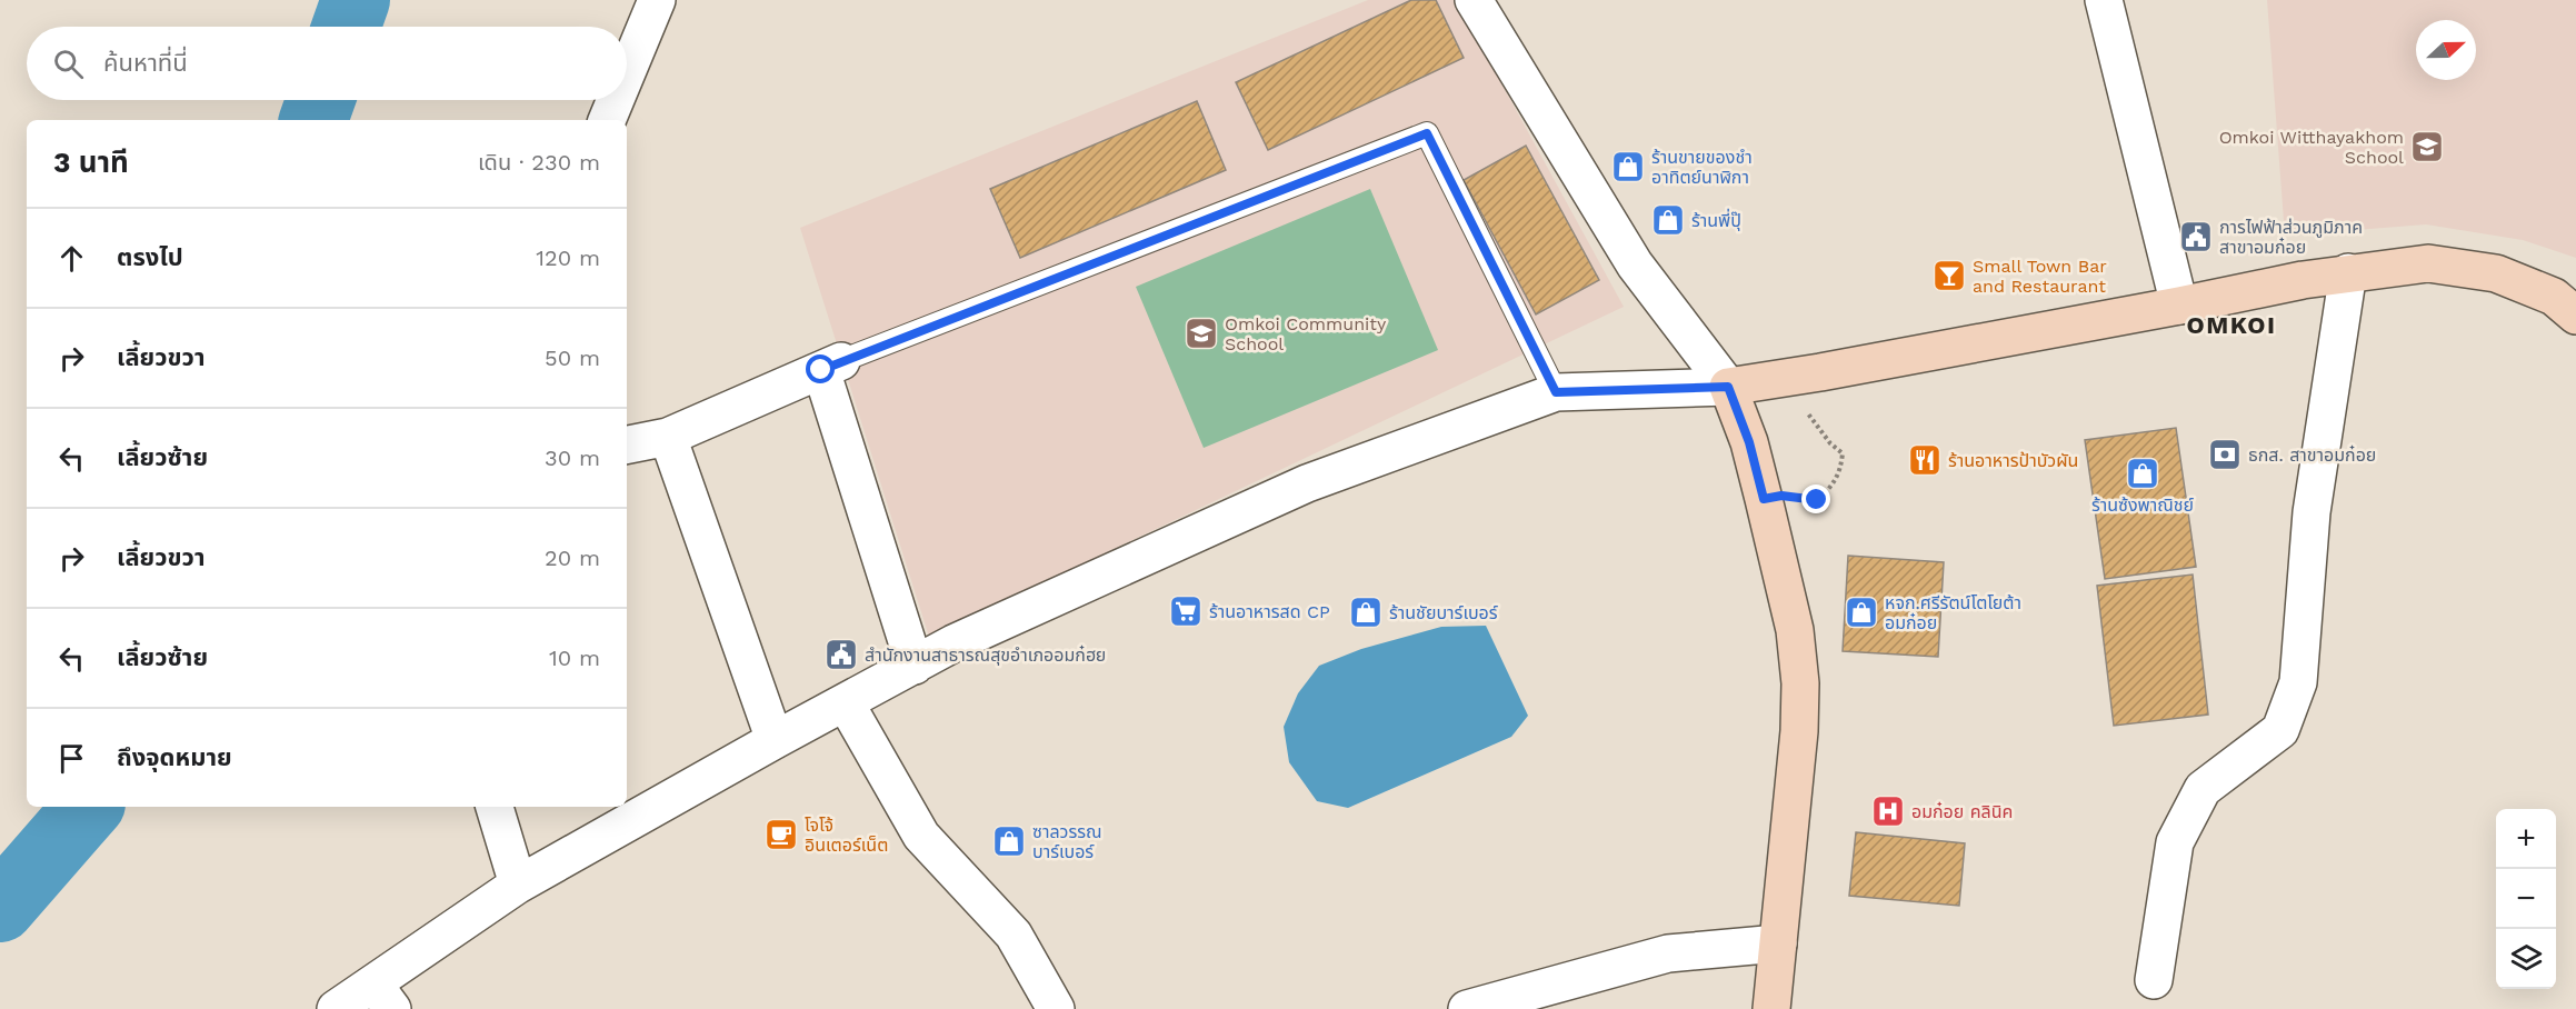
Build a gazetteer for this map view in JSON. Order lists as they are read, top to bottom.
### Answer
{
  "districts": ["OMKOI"],
  "places": {
    "school or university": ["Omkoi Witthayakhom School", "Omkoi Community School"],
    "shop": [
      "ร้านขายของชำ อาทิตย์นาฬิกา",
      "ร้านพี่ปุ๊",
      "ร้านซ้งพาณิชย์",
      "ร้านชัยบาร์เบอร์",
      "หจก.ศรีรัตน์โตโยต้า อมก๋อย",
      "ซาลวรรณ บาร์เบอร์"
    ],
    "public building": ["การไฟฟ้าส่วนภูมิภาค สาขาอมก๋อย", "สำนักงานสาธารณสุขอำเภออมก๋ฮย"],
    "bar": ["Small Town Bar and Restaurant"],
    "bank": ["ธกส. สาขาอมก๋อย"],
    "restaurant": ["ร้านอาหารป้าบัวผัน"],
    "supermarket": ["ร้านอาหารสด CP"],
    "hospital": ["อมก๋อย คลินิค"],
    "cafe": ["โจโจ้ อินเตอร์เน็ต"]
  },
  "north": "right",
  "page": {
    "search": "ค้นหาที่นี่",
    "heading": ["3 นาที", "เดิน · 230 m"],
    "list": [
      ["ตรงไป", "120 m"],
      ["เลี้ยวขวา", "50 m"],
      ["เลี้ยวซ้าย", "30 m"],
      ["เลี้ยวขวา", "20 m"],
      ["เลี้ยวซ้าย", "10 m"],
      "ถึงจุดหมาย"
    ],
    "map_buttons": ["+", "−"]
  }
}
